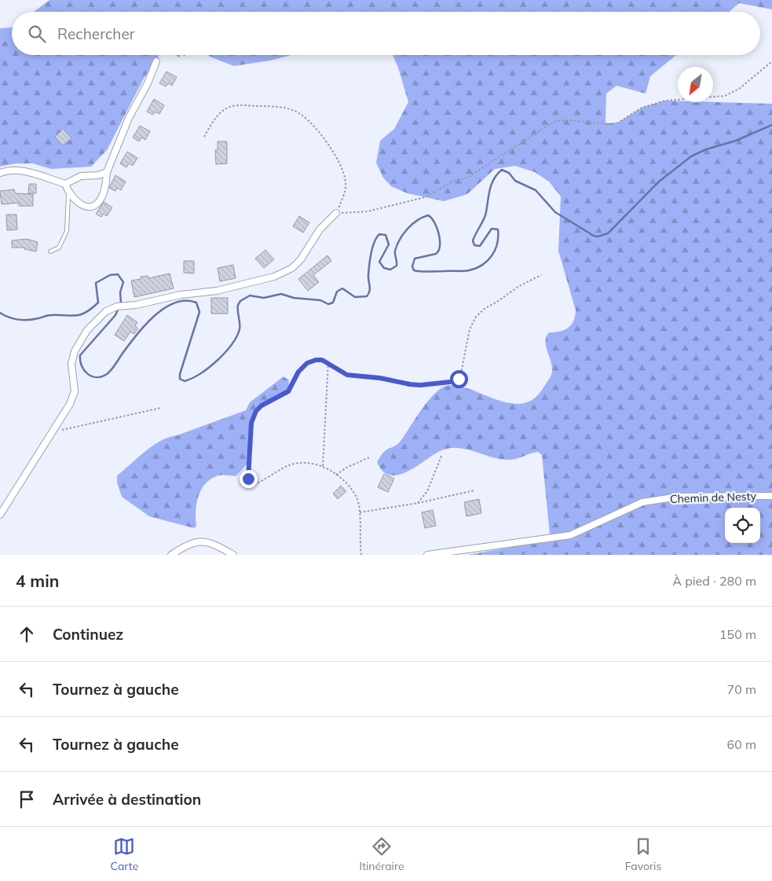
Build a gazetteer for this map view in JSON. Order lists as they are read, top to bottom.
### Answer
{
  "streets": {
    "street": ["Chemin de Nesty"]
  },
  "north": "bottom left",
  "page": {
    "search": "Rechercher",
    "heading": ["4 min", "À pied · 280 m"],
    "list": [
      ["Continuez", "150 m"],
      ["Tournez à gauche", "70 m"],
      ["Tournez à gauche", "60 m"],
      "Arrivée à destination"
    ],
    "nav": ["Carte", "Itinéraire", "Favoris"]
  }
}
